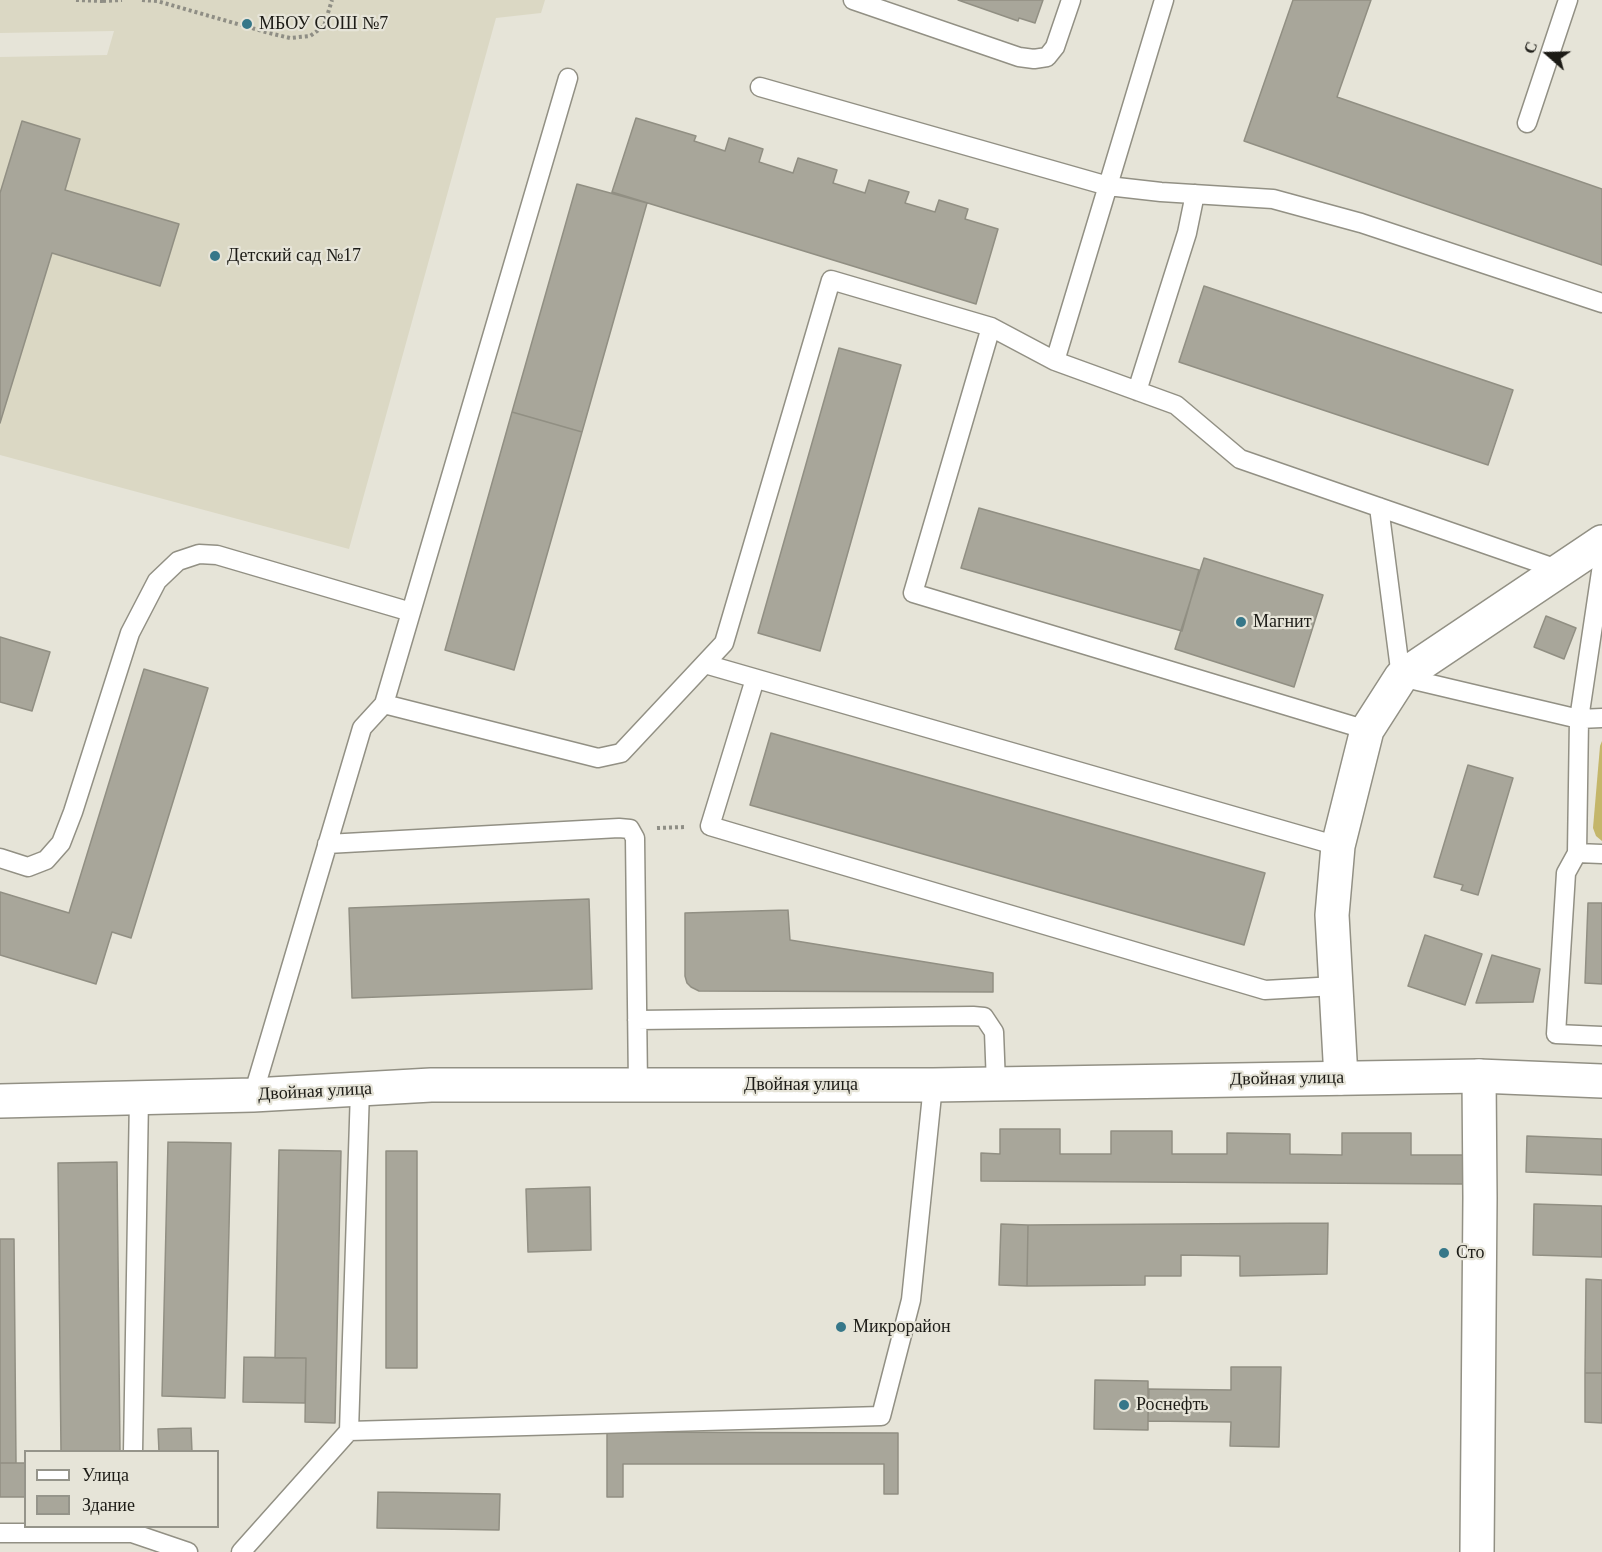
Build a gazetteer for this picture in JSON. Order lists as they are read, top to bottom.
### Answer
{
  "streets": {
    "street": ["Двойная улица"]
  },
  "places": [
    "МБОУ СОШ №7",
    "Детский сад №17",
    "Магнит",
    "Сто",
    "Микрорайон",
    "Роснефть"
  ],
  "legend": ["Улица", "Здание"],
  "north": "left"
}
